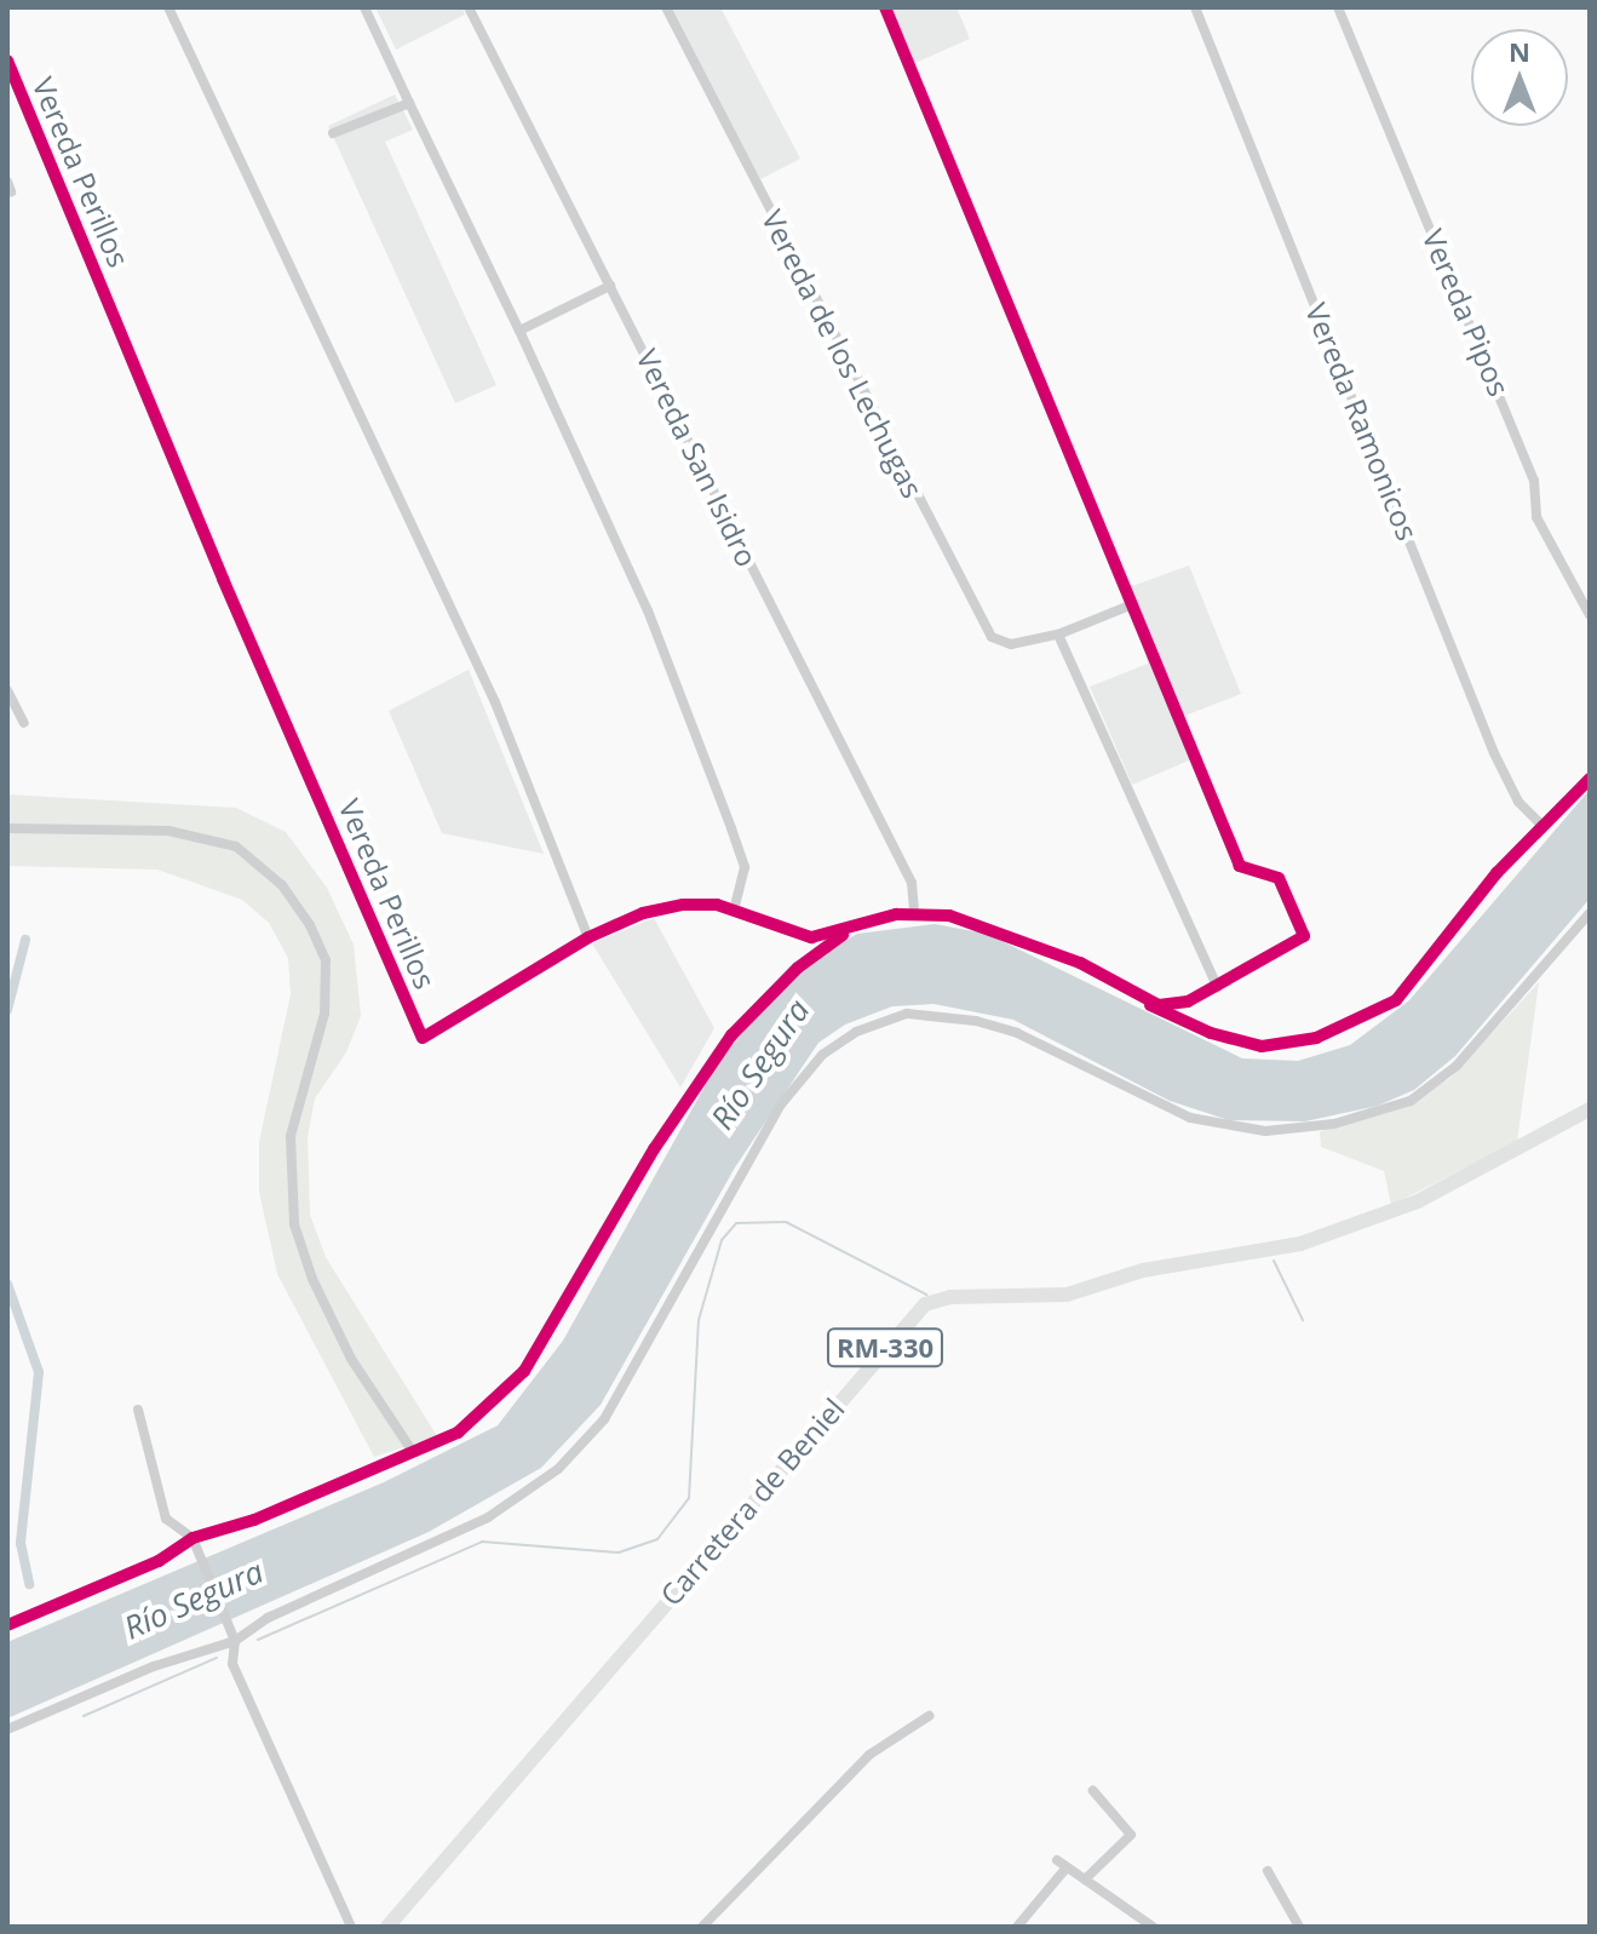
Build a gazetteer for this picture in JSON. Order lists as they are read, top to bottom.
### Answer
{
  "streets": {
    "main road": ["RM-330", "Carretera de Beniel"],
    "street": [
      "Vereda Perillos",
      "Vereda Pipos",
      "Vereda de los Lechugas",
      "Vereda Ramonicos",
      "Vereda San Isidro"
    ]
  },
  "crossings": [
    ["Vereda Perillos", "Vereda San Isidro"]
  ],
  "water": ["Río Segura"],
  "north": "top"
}
